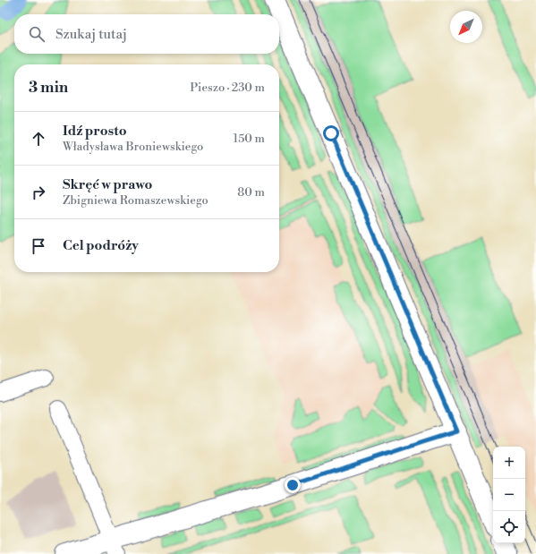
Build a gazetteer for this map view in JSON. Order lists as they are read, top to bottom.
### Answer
{
  "north": "bottom left",
  "page": {
    "search": "Szukaj tutaj",
    "heading": ["3 min", "Pieszo · 230 m"],
    "list": [
      ["Idź prosto", "Władysława Broniewskiego", "150 m"],
      ["Skręć w prawo", "Zbigniewa Romaszewskiego", "80 m"],
      "Cel podróży"
    ],
    "map_buttons": ["+", "−"]
  }
}
